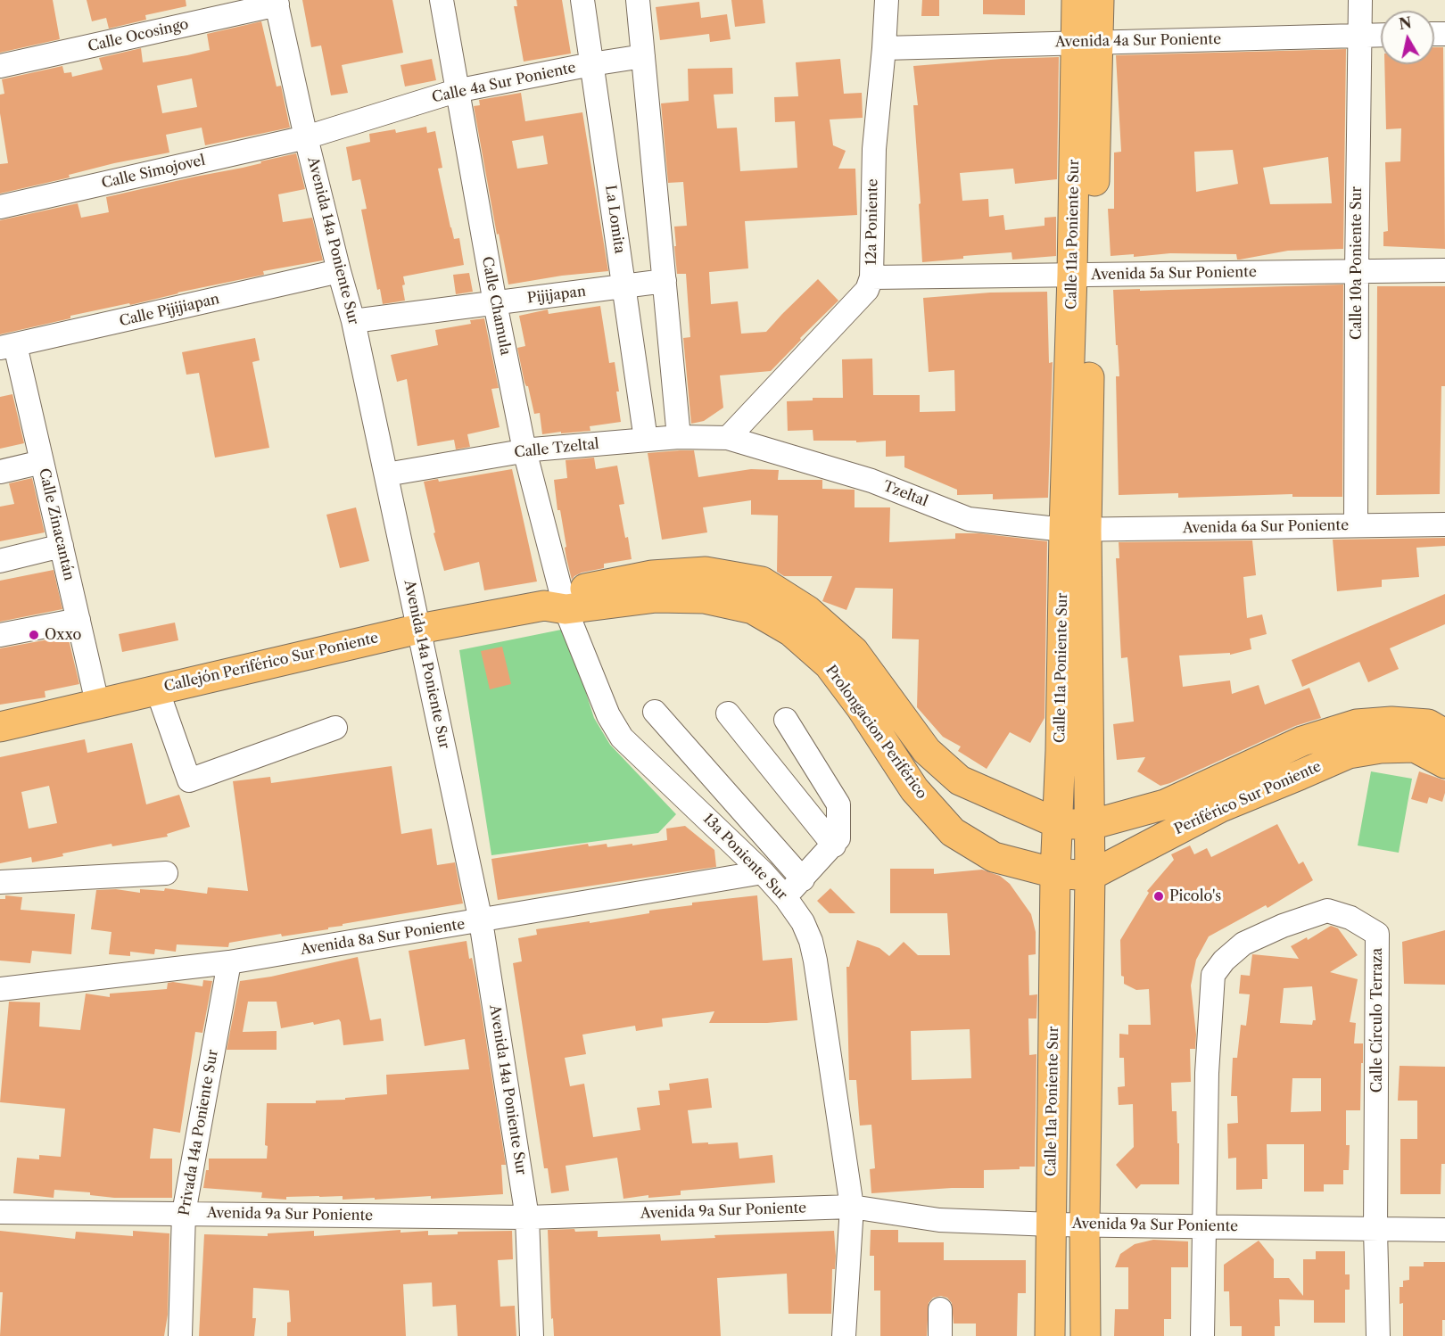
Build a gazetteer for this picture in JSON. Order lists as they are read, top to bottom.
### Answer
{
  "streets": {
    "main road": [
      "Calle 11a Poniente Sur",
      "Callejón Periférico Sur Poniente",
      "Prolongacion Periférico",
      "Periférico Sur Poniente"
    ],
    "street": [
      "Calle Ocosingo",
      "Avenida 4a Sur Poniente",
      "Calle 4a Sur Poniente",
      "Calle Simojovel",
      "La Lomita",
      "12a Poniente",
      "Avenida 14a Poniente Sur",
      "Calle 10a Poniente Sur",
      "Avenida 5a Sur Poniente",
      "Pijijapan",
      "Calle Chamula",
      "Calle Pijijiapan",
      "Calle Tzeltal",
      "Tzeltal",
      "Calle Zinacantán",
      "Avenida 6a Sur Poniente",
      "13a Poniente Sur",
      "Avenida 8a Sur Poniente",
      "Calle Círculo Terraza",
      "Privada 14a Poniente Sur",
      "Avenida 9a Sur Poniente"
    ]
  },
  "crossings": [
    ["Calle Ocosingo", "Avenida 14a Poniente Sur"],
    ["Avenida 4a Sur Poniente", "12a Poniente"],
    ["Avenida 4a Sur Poniente", "Calle 11a Poniente Sur"],
    ["Avenida 4a Sur Poniente", "Calle 10a Poniente Sur"],
    ["Calle 4a Sur Poniente", "Calle Simojovel"],
    ["Calle 4a Sur Poniente", "La Lomita"],
    ["Calle 4a Sur Poniente", "Avenida 14a Poniente Sur"],
    ["Calle 4a Sur Poniente", "Calle Chamula"],
    ["Calle Simojovel", "Avenida 14a Poniente Sur"],
    ["La Lomita", "Pijijapan"],
    ["La Lomita", "Calle Tzeltal"],
    ["12a Poniente", "Avenida 5a Sur Poniente"],
    ["12a Poniente", "Calle Tzeltal"],
    ["12a Poniente", "Tzeltal"],
    ["Calle 11a Poniente Sur", "Avenida 5a Sur Poniente"],
    ["Calle 11a Poniente Sur", "Tzeltal"],
    ["Calle 11a Poniente Sur", "Avenida 6a Sur Poniente"],
    ["Calle 11a Poniente Sur", "Callejón Periférico Sur Poniente"],
    ["Calle 11a Poniente Sur", "Prolongacion Periférico"],
    ["Calle 11a Poniente Sur", "Periférico Sur Poniente"],
    ["Calle 11a Poniente Sur", "Avenida 9a Sur Poniente"],
    ["Avenida 14a Poniente Sur", "Pijijapan"],
    ["Avenida 14a Poniente Sur", "Calle Pijijiapan"],
    ["Avenida 14a Poniente Sur", "Calle Tzeltal"],
    ["Avenida 14a Poniente Sur", "Callejón Periférico Sur Poniente"],
    ["Avenida 14a Poniente Sur", "Avenida 8a Sur Poniente"],
    ["Avenida 14a Poniente Sur", "Avenida 9a Sur Poniente"],
    ["Calle 10a Poniente Sur", "Avenida 5a Sur Poniente"],
    ["Calle 10a Poniente Sur", "Avenida 6a Sur Poniente"],
    ["Pijijapan", "Calle Chamula"],
    ["Calle Chamula", "Calle Tzeltal"],
    ["Calle Chamula", "Callejón Periférico Sur Poniente"],
    ["Calle Chamula", "Prolongacion Periférico"],
    ["Calle Chamula", "13a Poniente Sur"],
    ["Calle Pijijiapan", "Calle Zinacantán"],
    ["Calle Tzeltal", "Tzeltal"],
    ["Tzeltal", "Avenida 6a Sur Poniente"],
    ["Calle Zinacantán", "Callejón Periférico Sur Poniente"],
    ["Callejón Periférico Sur Poniente", "Prolongacion Periférico"],
    ["Callejón Periférico Sur Poniente", "Periférico Sur Poniente"],
    ["Callejón Periférico Sur Poniente", "13a Poniente Sur"],
    ["Prolongacion Periférico", "13a Poniente Sur"],
    ["13a Poniente Sur", "Avenida 8a Sur Poniente"],
    ["13a Poniente Sur", "Avenida 9a Sur Poniente"],
    ["Avenida 8a Sur Poniente", "Privada 14a Poniente Sur"],
    ["Calle Círculo Terraza", "Avenida 9a Sur Poniente"],
    ["Privada 14a Poniente Sur", "Avenida 9a Sur Poniente"]
  ],
  "places": ["Oxxo", "Picolo's"],
  "north": "top"
}
